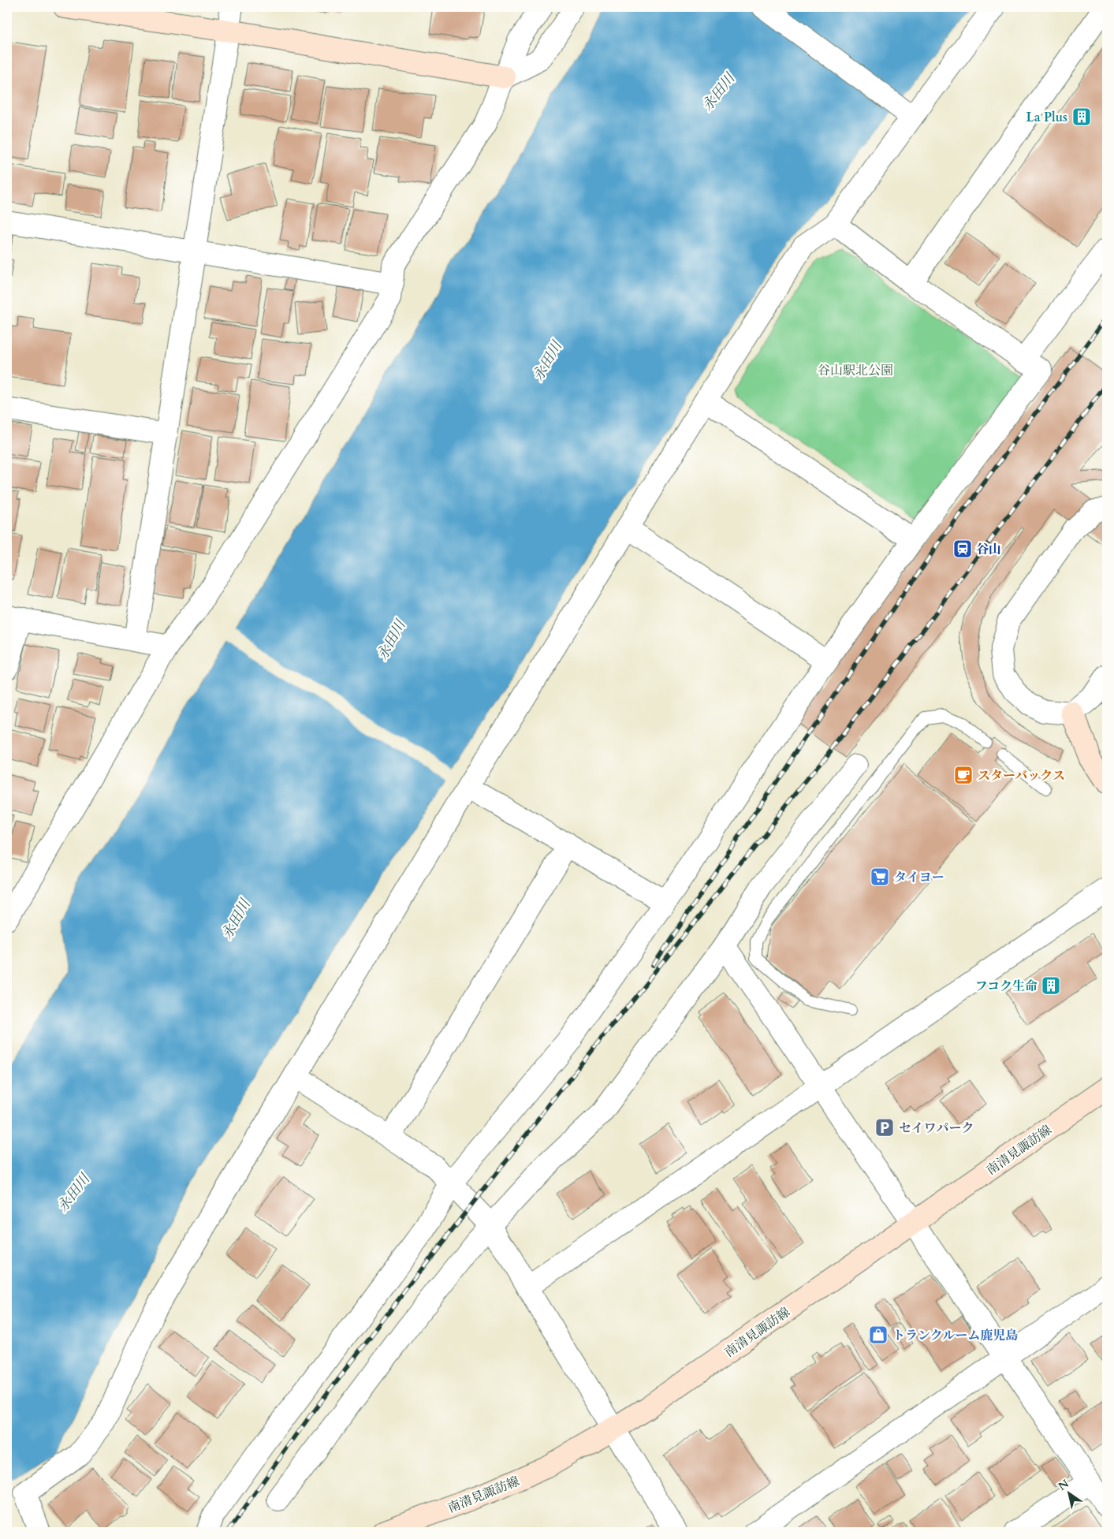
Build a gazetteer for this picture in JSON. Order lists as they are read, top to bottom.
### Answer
{
  "streets": {
    "street": ["南清見諏訪線"]
  },
  "water": ["永田川"],
  "parks": ["谷山駅北公園"],
  "places": {
    "building": ["La Plus", "フコク生命"],
    "station": ["谷山"],
    "cafe": ["スターバックス"],
    "supermarket": ["タイヨー"],
    "parking": ["セイワパーク"],
    "shop": ["トランクルーム鹿児島"]
  },
  "north": "top left"
}
